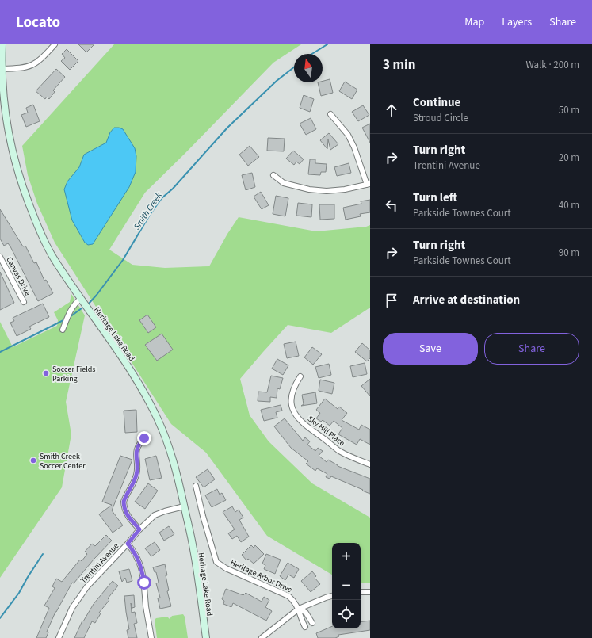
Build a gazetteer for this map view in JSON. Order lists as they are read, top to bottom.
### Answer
{
  "streets": {
    "main road": ["Heritage Lake Road"],
    "street": [
      "Canvas Drive",
      "Sky Hill Place",
      "Trentini Avenue",
      "Heritage Arbor Drive"
    ]
  },
  "crossings": [
    ["Heritage Lake Road", "Trentini Avenue"]
  ],
  "water": ["Smith Creek"],
  "places": ["Soccer Fields Parking", "Smith Creek Soccer Center"],
  "north": "top",
  "page": {
    "header": "Locato",
    "nav": ["Map", "Layers", "Share"],
    "heading": ["3 min", "Walk · 200 m"],
    "list": [
      ["Continue", "Stroud Circle", "50 m"],
      ["Turn right", "Trentini Avenue", "20 m"],
      ["Turn left", "Parkside Townes Court", "40 m"],
      ["Turn right", "Parkside Townes Court", "90 m"],
      "Arrive at destination"
    ],
    "buttons": ["Save", "Share"],
    "map_buttons": ["+", "−"]
  }
}
